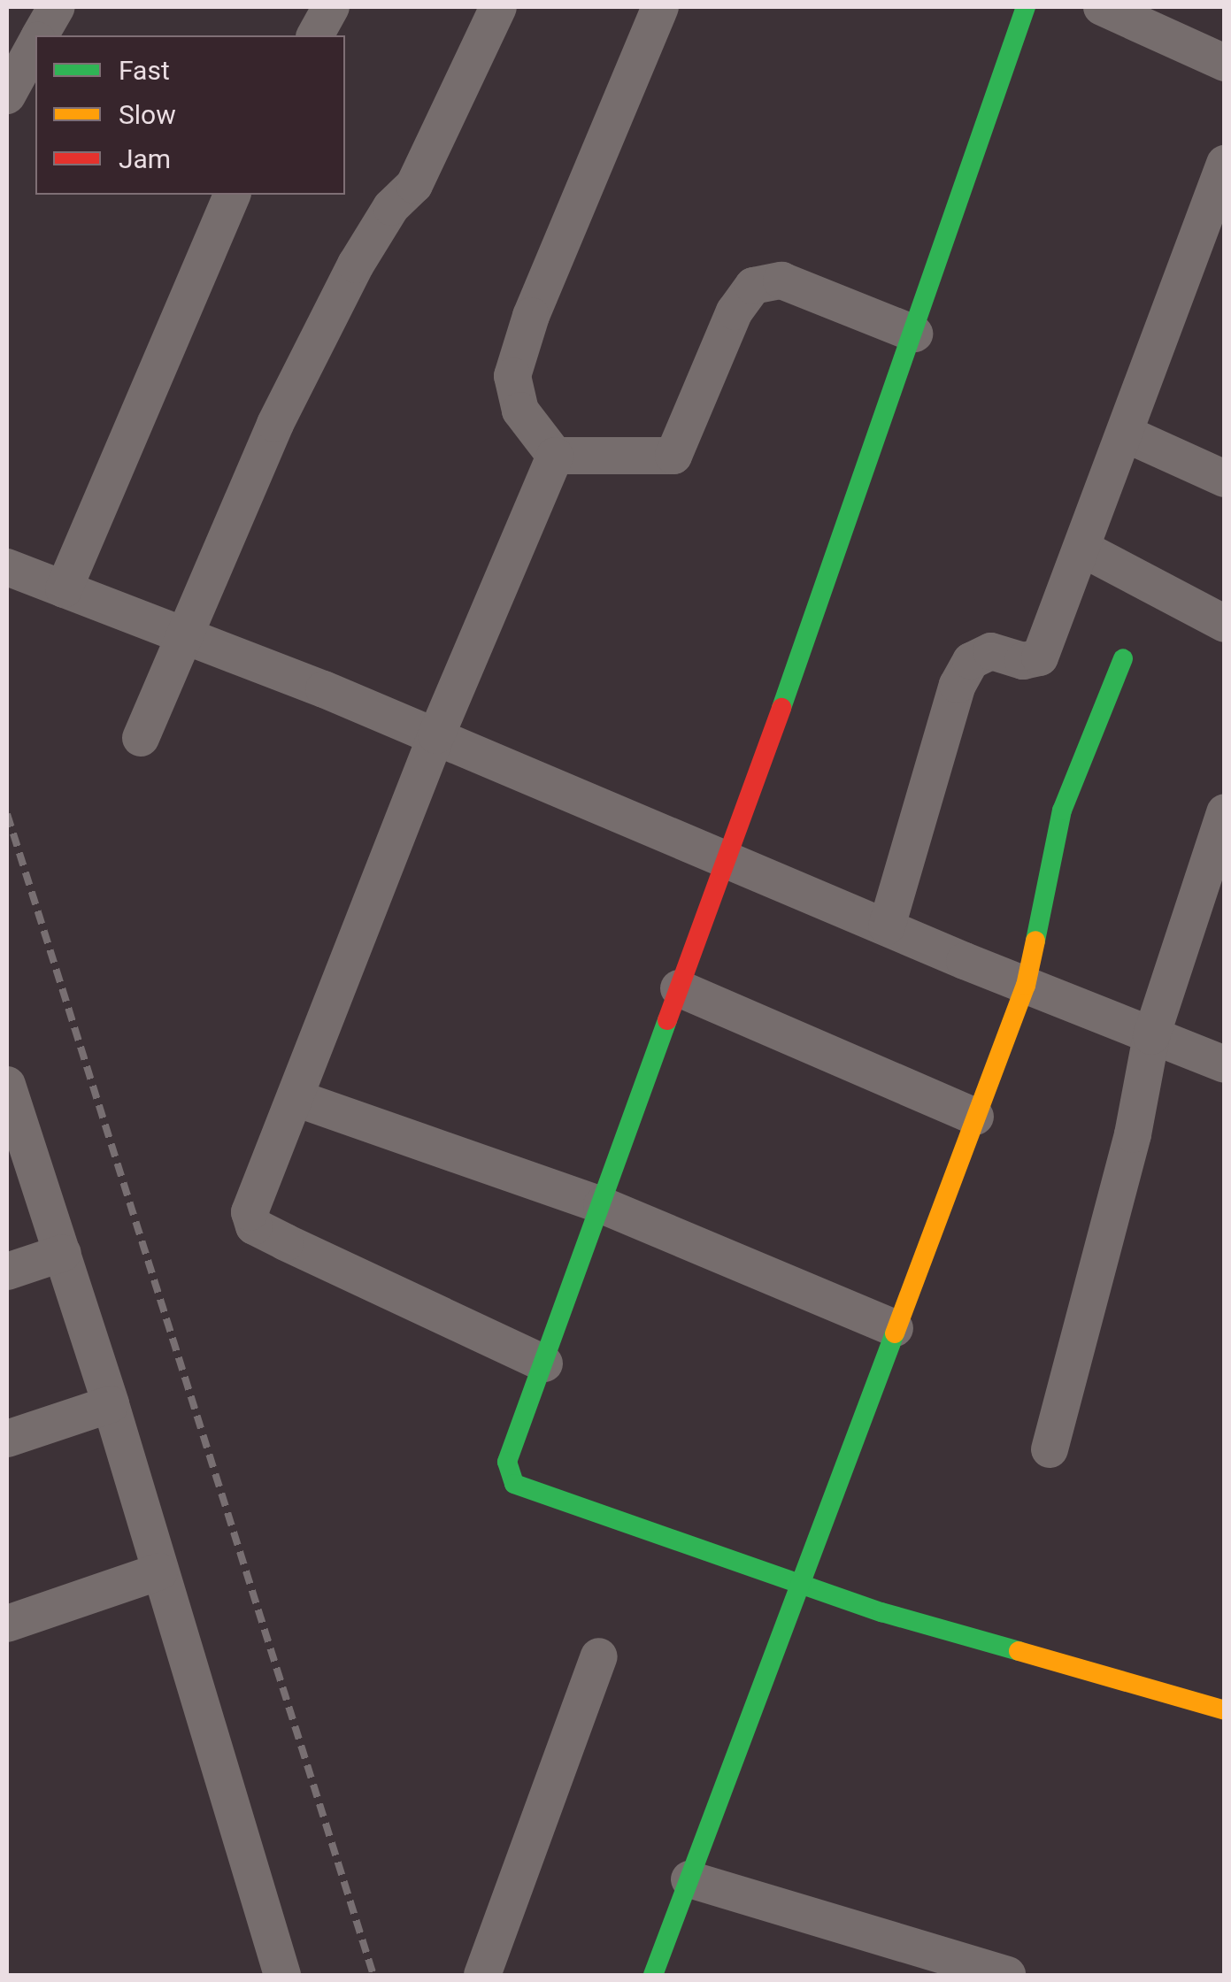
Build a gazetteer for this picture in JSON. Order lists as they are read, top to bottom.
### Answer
{
  "legend": ["Fast", "Slow", "Jam"]
}
